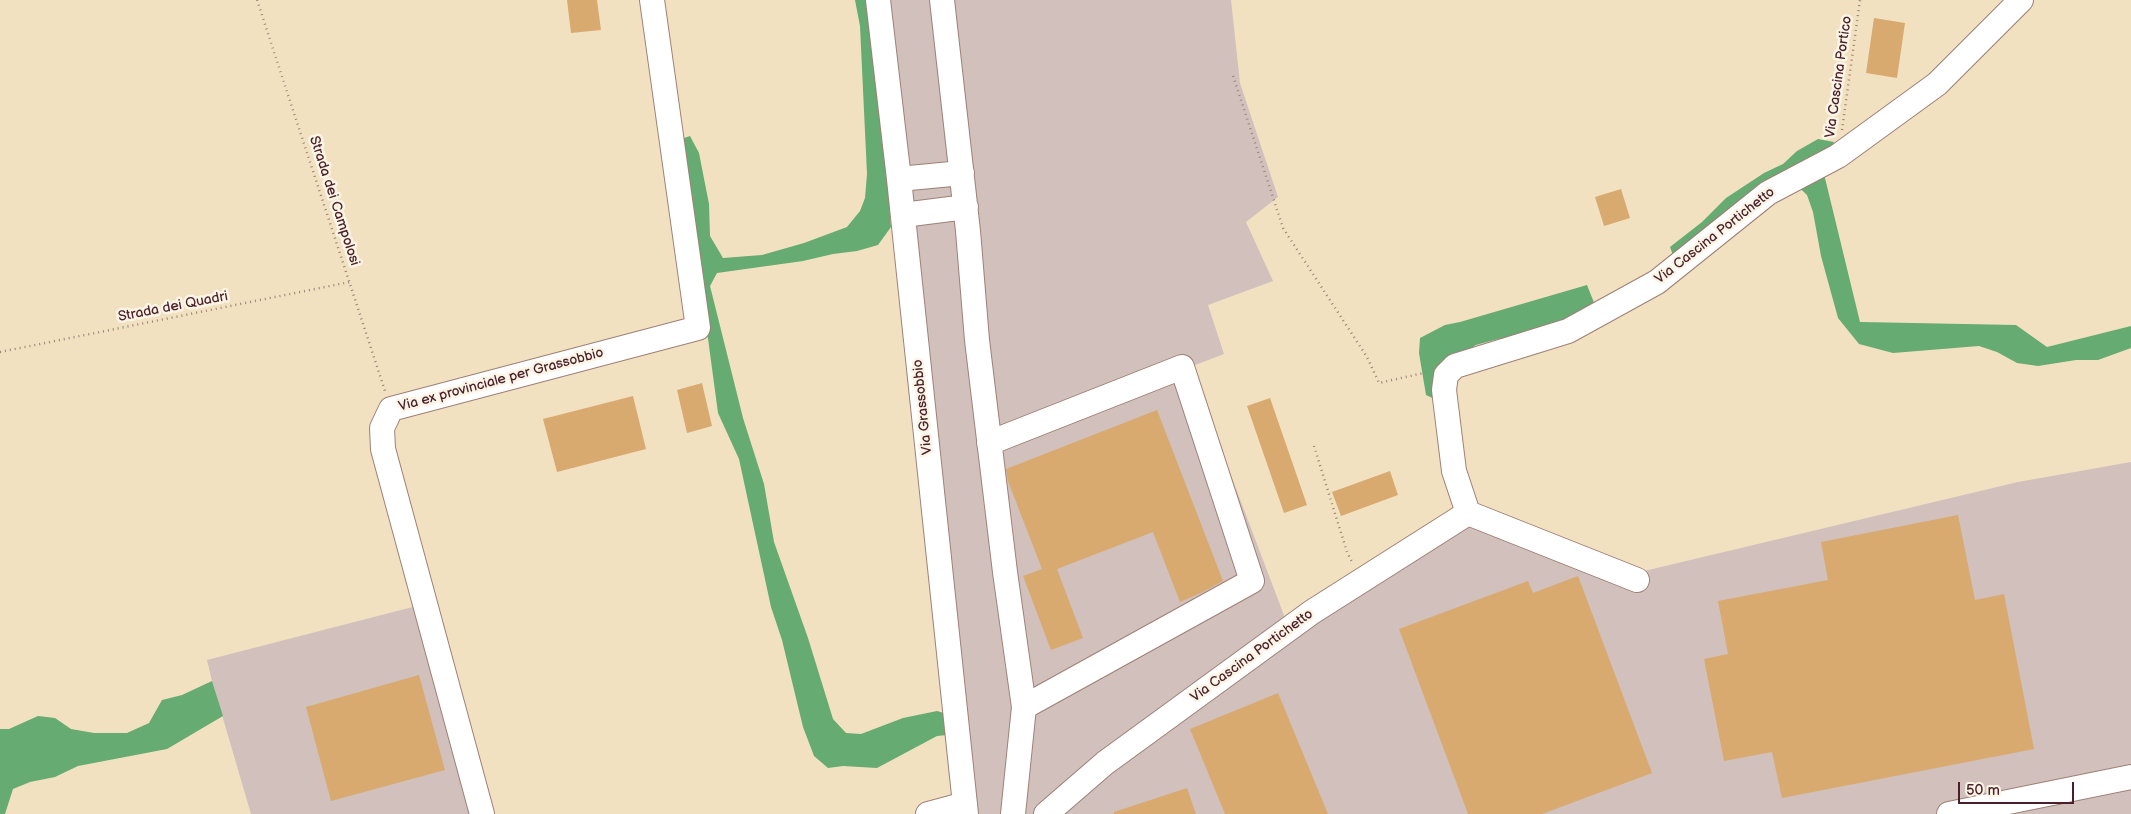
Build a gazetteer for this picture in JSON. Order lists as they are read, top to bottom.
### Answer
{
  "streets": {
    "street": ["Via Cascina Portichetto", "Via ex provinciale per Grassobbio", "Via Grassobbio"],
    "path": ["Via Cascina Portico", "Strada dei Campolosi", "Strada dei Quadri"]
  },
  "crossings": [
    ["Via Cascina Portico", "Via Cascina Portichetto"],
    ["Strada dei Campolosi", "Strada dei Quadri"],
    ["Strada dei Campolosi", "Via ex provinciale per Grassobbio"]
  ],
  "scale_bar": "50 m"
}
